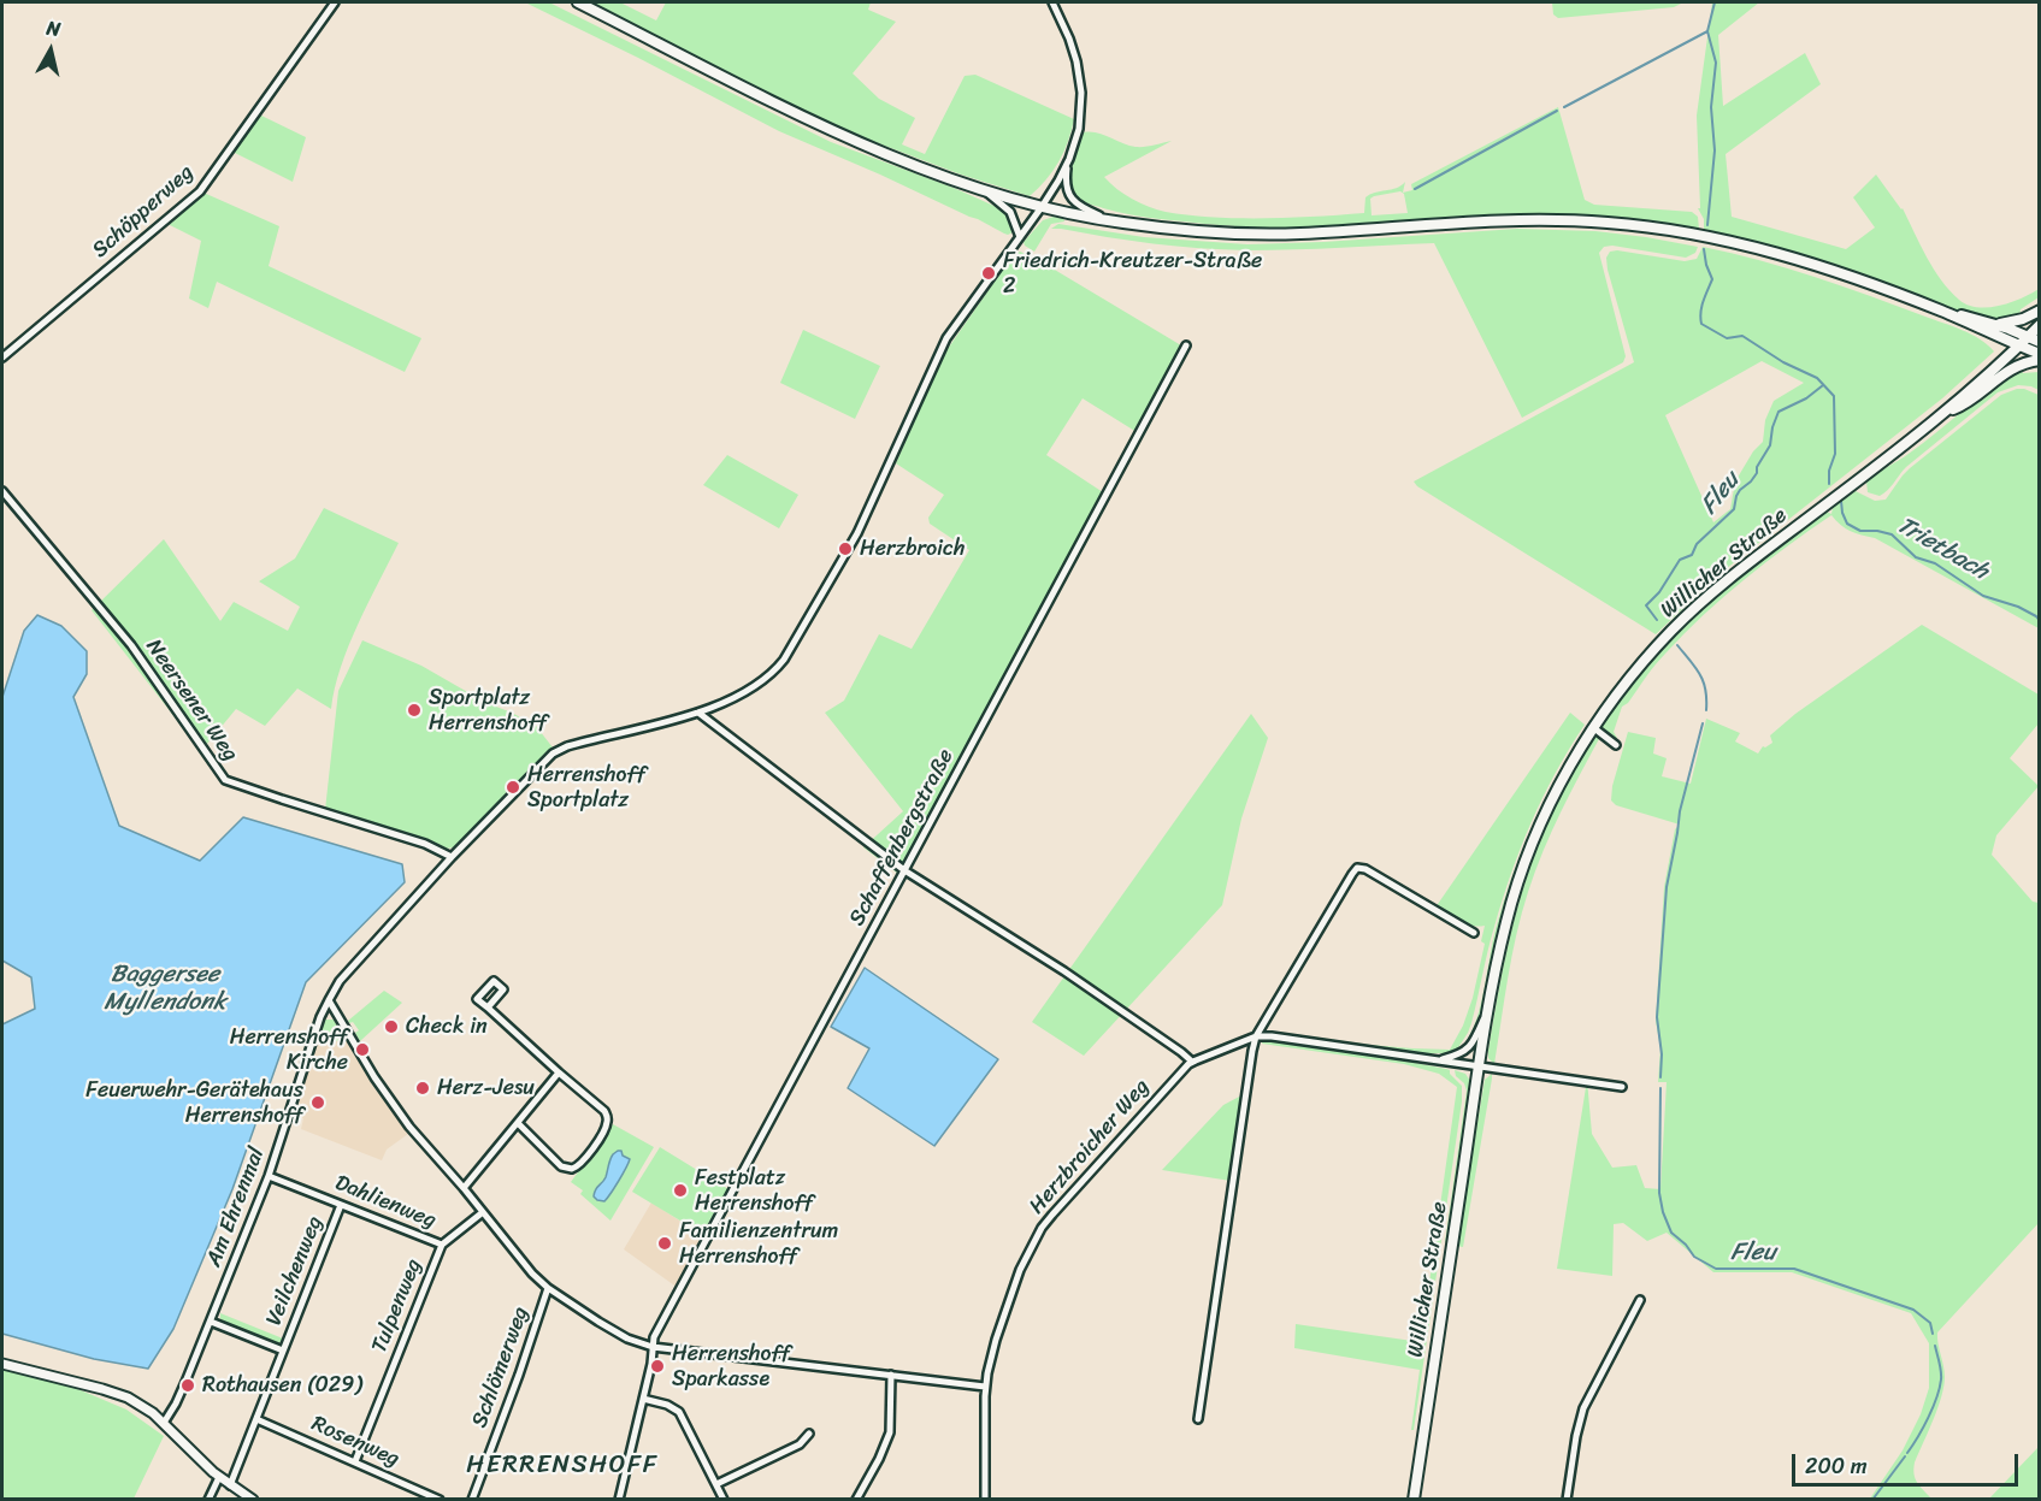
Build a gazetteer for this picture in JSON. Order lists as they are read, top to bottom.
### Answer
{
  "streets": {
    "main road": ["Willicher Straße"],
    "street": [
      "Schöpperweg",
      "Neersener Weg",
      "Schaffenbergstraße",
      "Herzbroicher Weg",
      "Dahlienweg",
      "Am Ehrenmal",
      "Veilchenweg",
      "Tulpenweg",
      "Schlömerweg",
      "Rosenweg"
    ]
  },
  "crossings": [
    ["Willicher Straße", "Herzbroicher Weg"],
    ["Neersener Weg", "Am Ehrenmal"],
    ["Dahlienweg", "Am Ehrenmal"],
    ["Dahlienweg", "Veilchenweg"],
    ["Dahlienweg", "Tulpenweg"],
    ["Am Ehrenmal", "Veilchenweg"],
    ["Veilchenweg", "Rosenweg"],
    ["Tulpenweg", "Rosenweg"]
  ],
  "districts": ["HERRENSHOFF"],
  "water": ["Fleu", "Trietbach", "Baggersee Myllendonk"],
  "places": [
    "Friedrich-Kreutzer-Straße 2",
    "Herzbroich",
    "Sportplatz Herrenshoff",
    "Herrenshoff Sportplatz",
    "Check in",
    "Herrenshoff Kirche",
    "Herz-Jesu",
    "Feuerwehr-Gerätehaus Herrenshoff",
    "Festplatz Herrenshoff",
    "Familienzentrum Herrenshoff",
    "Herrenshoff Sparkasse",
    "Rothausen (029)"
  ],
  "scale_bar": "200 m",
  "north": "top"
}
